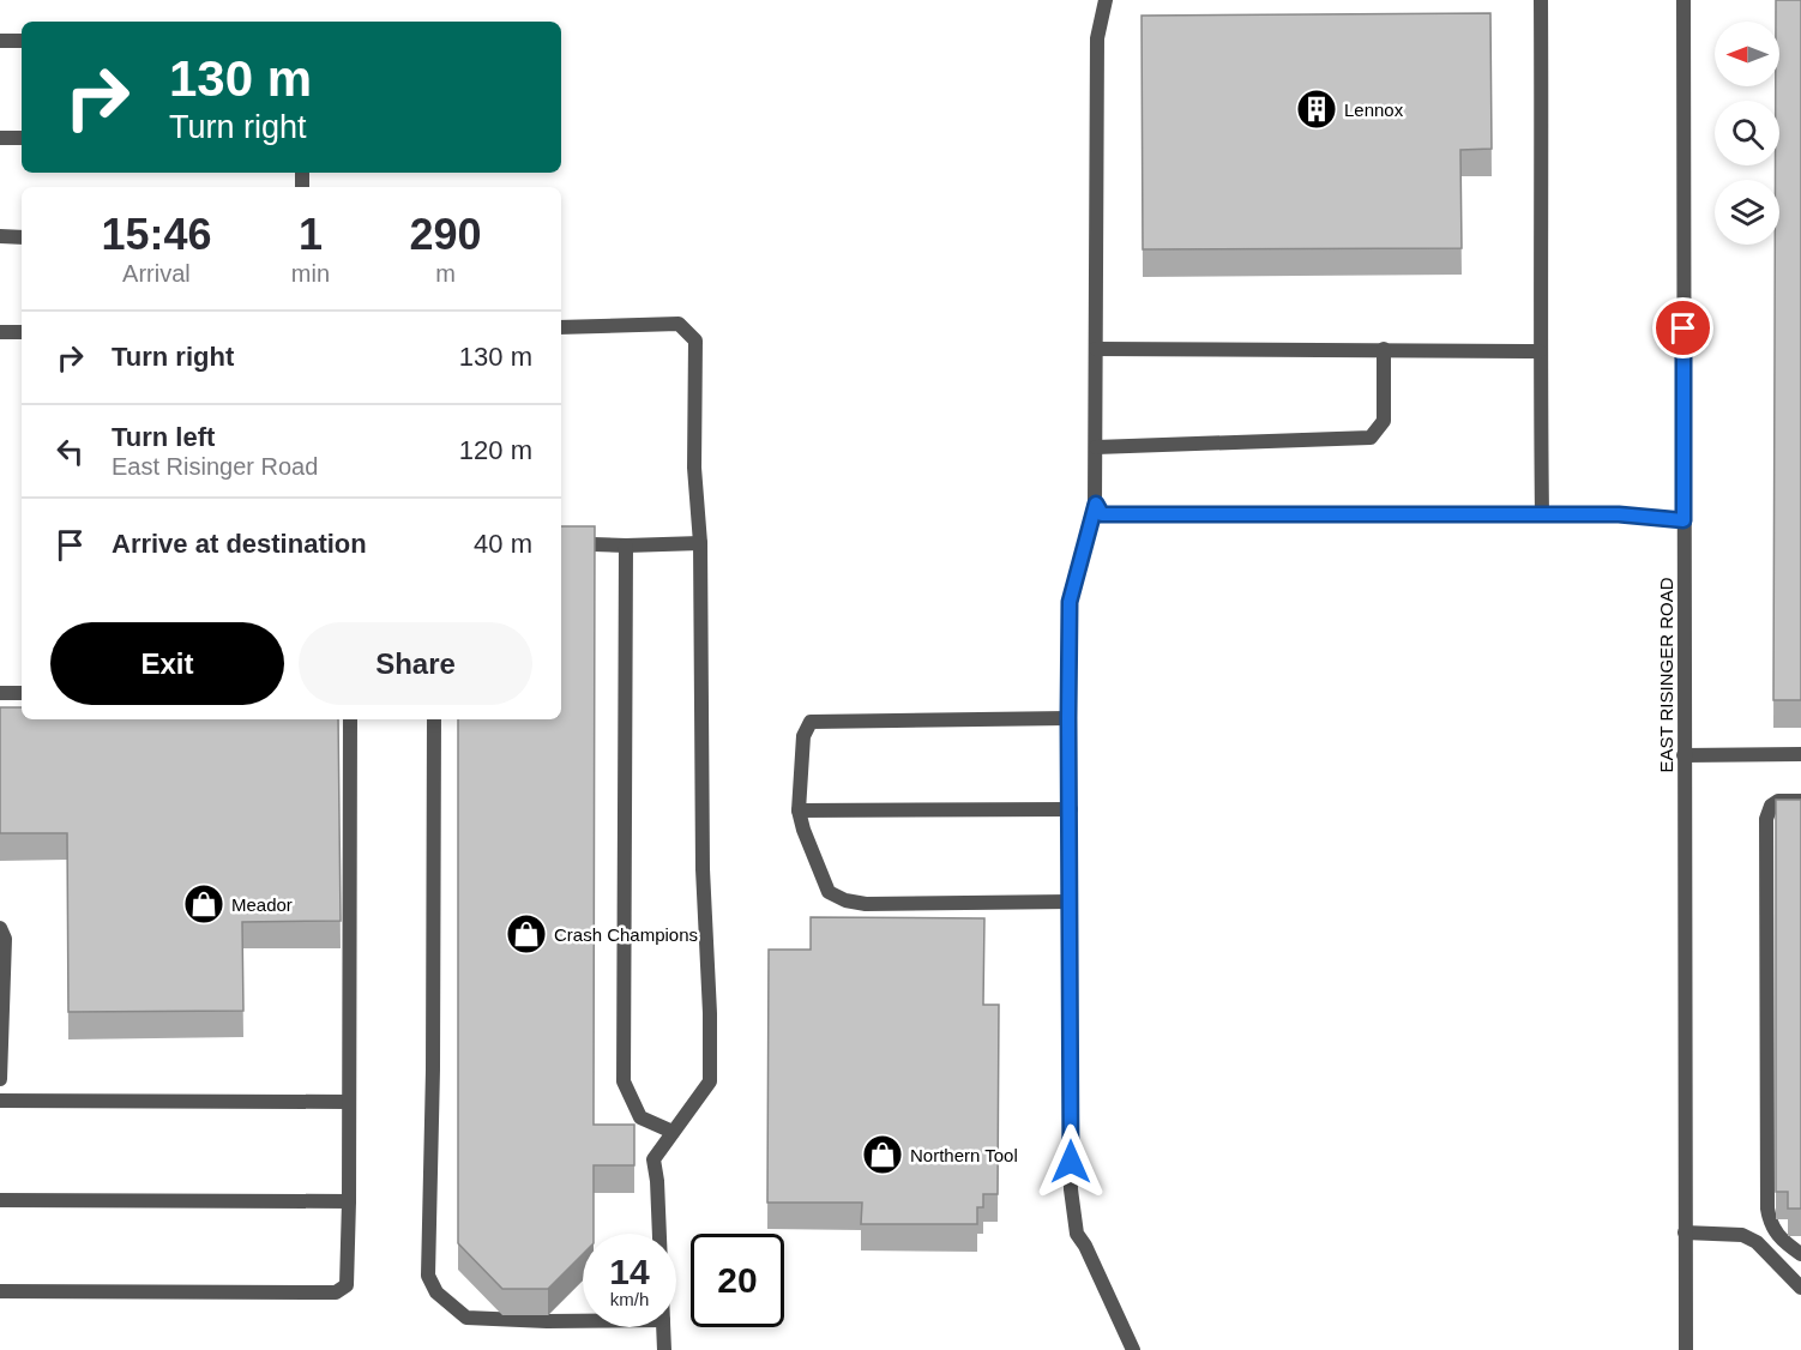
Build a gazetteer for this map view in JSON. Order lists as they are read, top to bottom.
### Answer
{
  "streets": {
    "street": ["EAST RISINGER ROAD"]
  },
  "places": {
    "building": ["Lennox"],
    "shop": ["Meador", "Crash Champions", "Northern Tool"]
  },
  "north": "left",
  "page": {
    "turn": ["130 m", "Turn right"],
    "eta": [
      "15:46",
      "Arrival",
      "1",
      "min",
      "290",
      "m"
    ],
    "list": [
      {
        "name": "Turn right",
        "value": "130 m"
      },
      {
        "name": "Turn left",
        "note": "East Risinger Road",
        "value": "120 m"
      },
      {
        "name": "Arrive at destination",
        "value": "40 m"
      }
    ],
    "buttons": ["Exit", "Share"],
    "speed": "14 km/h",
    "limit": "20"
  }
}
